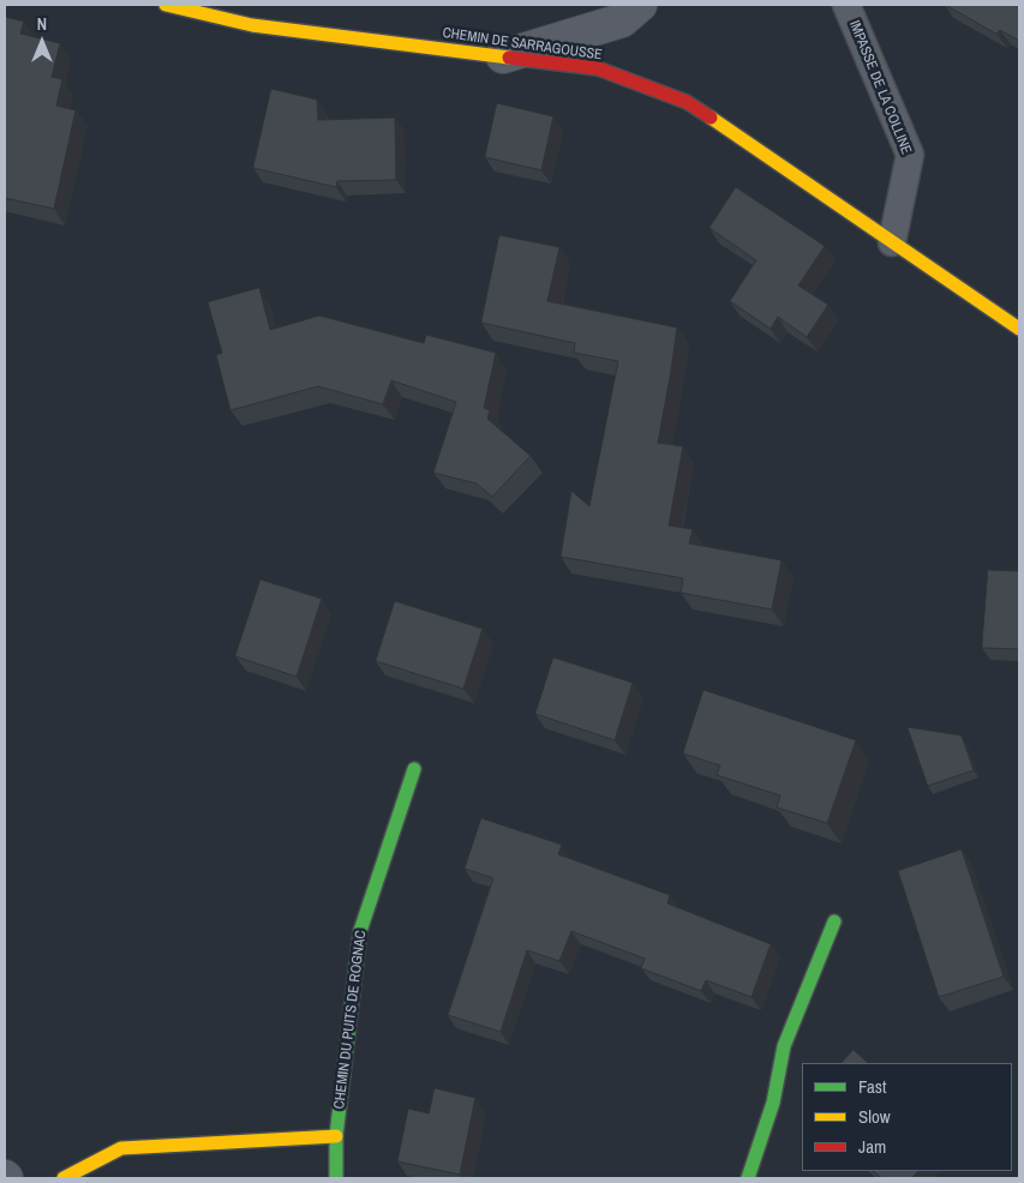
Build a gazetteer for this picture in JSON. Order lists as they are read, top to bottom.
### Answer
{
  "streets": {
    "street": ["CHEMIN DE SARRAGOUSSE", "CHEMIN DU PUITS DE ROGNAC"],
    "lane": ["IMPASSE DE LA COLLINE"]
  },
  "crossings": [
    ["CHEMIN DE SARRAGOUSSE", "IMPASSE DE LA COLLINE"]
  ],
  "legend": ["Fast", "Slow", "Jam"],
  "north": "top"
}
